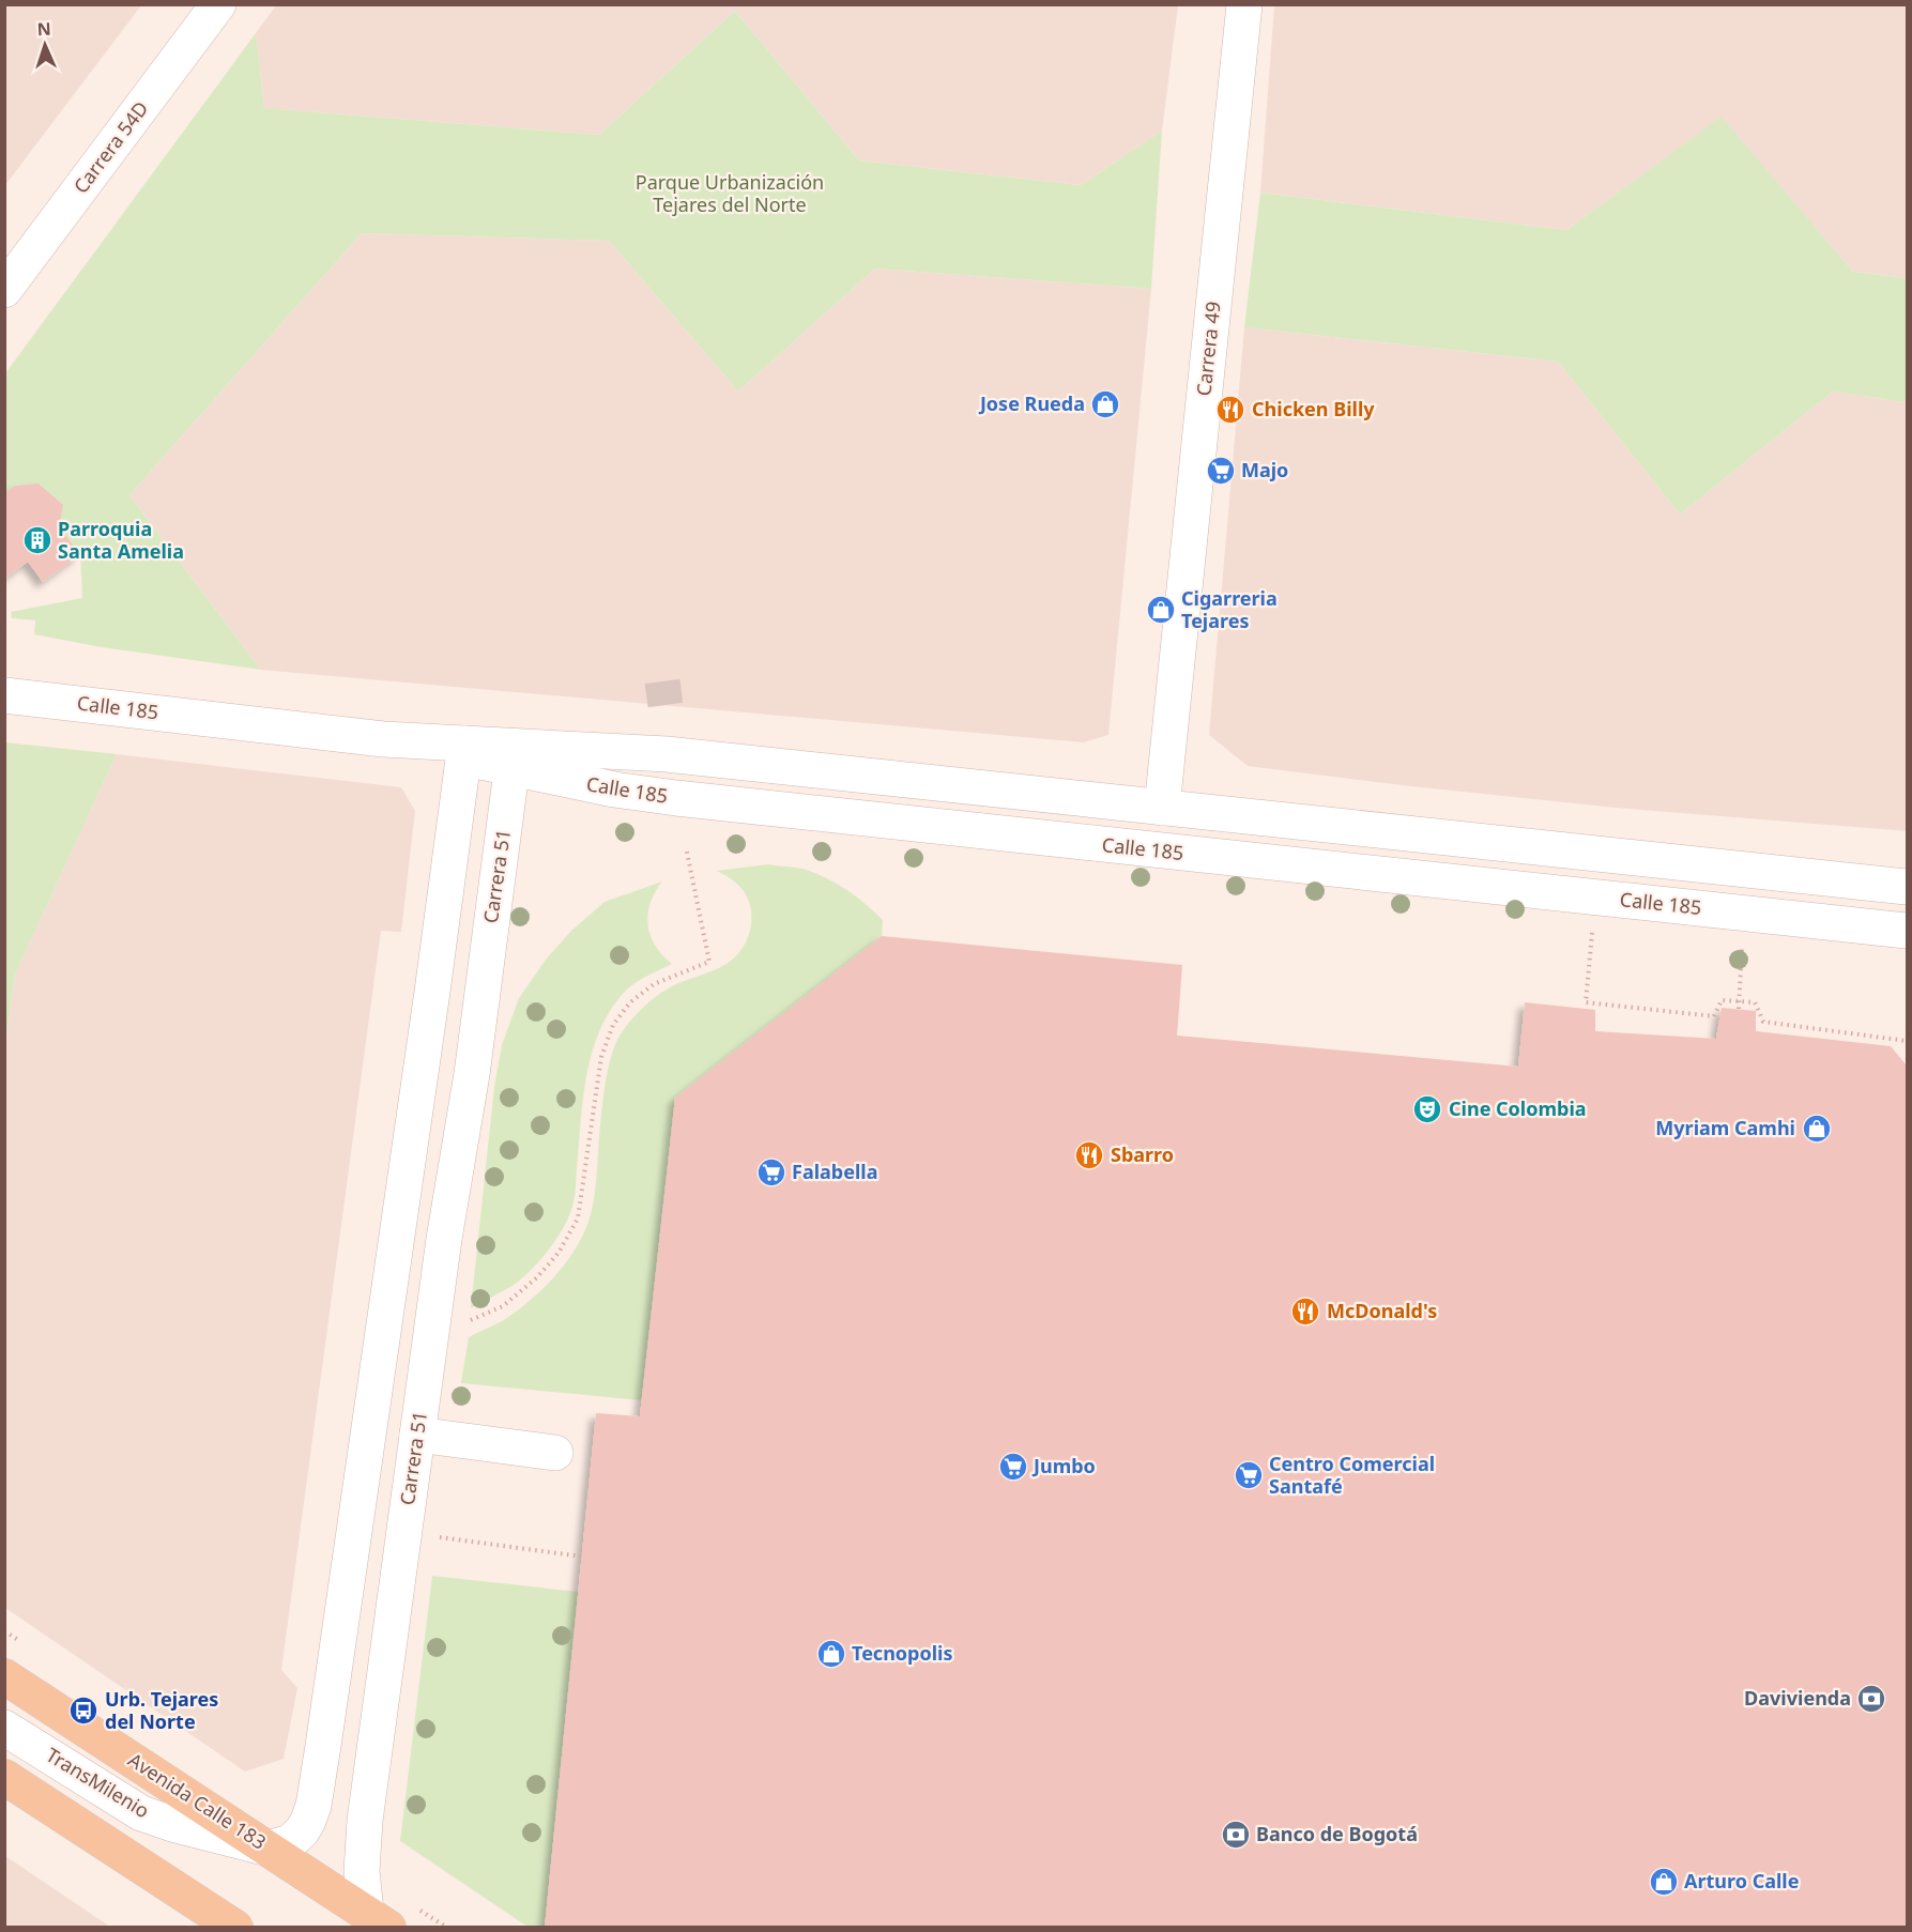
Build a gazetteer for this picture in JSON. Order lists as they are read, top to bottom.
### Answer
{
  "streets": {
    "main road": ["Avenida Calle 183"],
    "street": [
      "Carrera 54D",
      "Carrera 49",
      "Calle 185",
      "Carrera 51",
      "TransMilenio"
    ]
  },
  "crossings": [
    ["Carrera 49", "Calle 185"],
    ["Calle 185", "Carrera 51"],
    ["Carrera 51", "Avenida Calle 183"],
    ["TransMilenio", "Avenida Calle 183"]
  ],
  "parks": ["Parque Urbanización Tejares del Norte"],
  "places": {
    "shop": [
      "Jose Rueda",
      "Cigarreria Tejares",
      "Myriam Camhi",
      "Tecnopolis",
      "Arturo Calle"
    ],
    "restaurant": ["Chicken Billy", "Sbarro", "McDonald's"],
    "supermarket": [
      "Majo",
      "Falabella",
      "Jumbo",
      "Centro Comercial Santafé"
    ],
    "building": ["Parroquia Santa Amelia"],
    "theatre": ["Cine Colombia"],
    "bank": ["Davivienda", "Banco de Bogotá"],
    "bus stop": ["Urb. Tejares del Norte"]
  },
  "north": "top"
}
